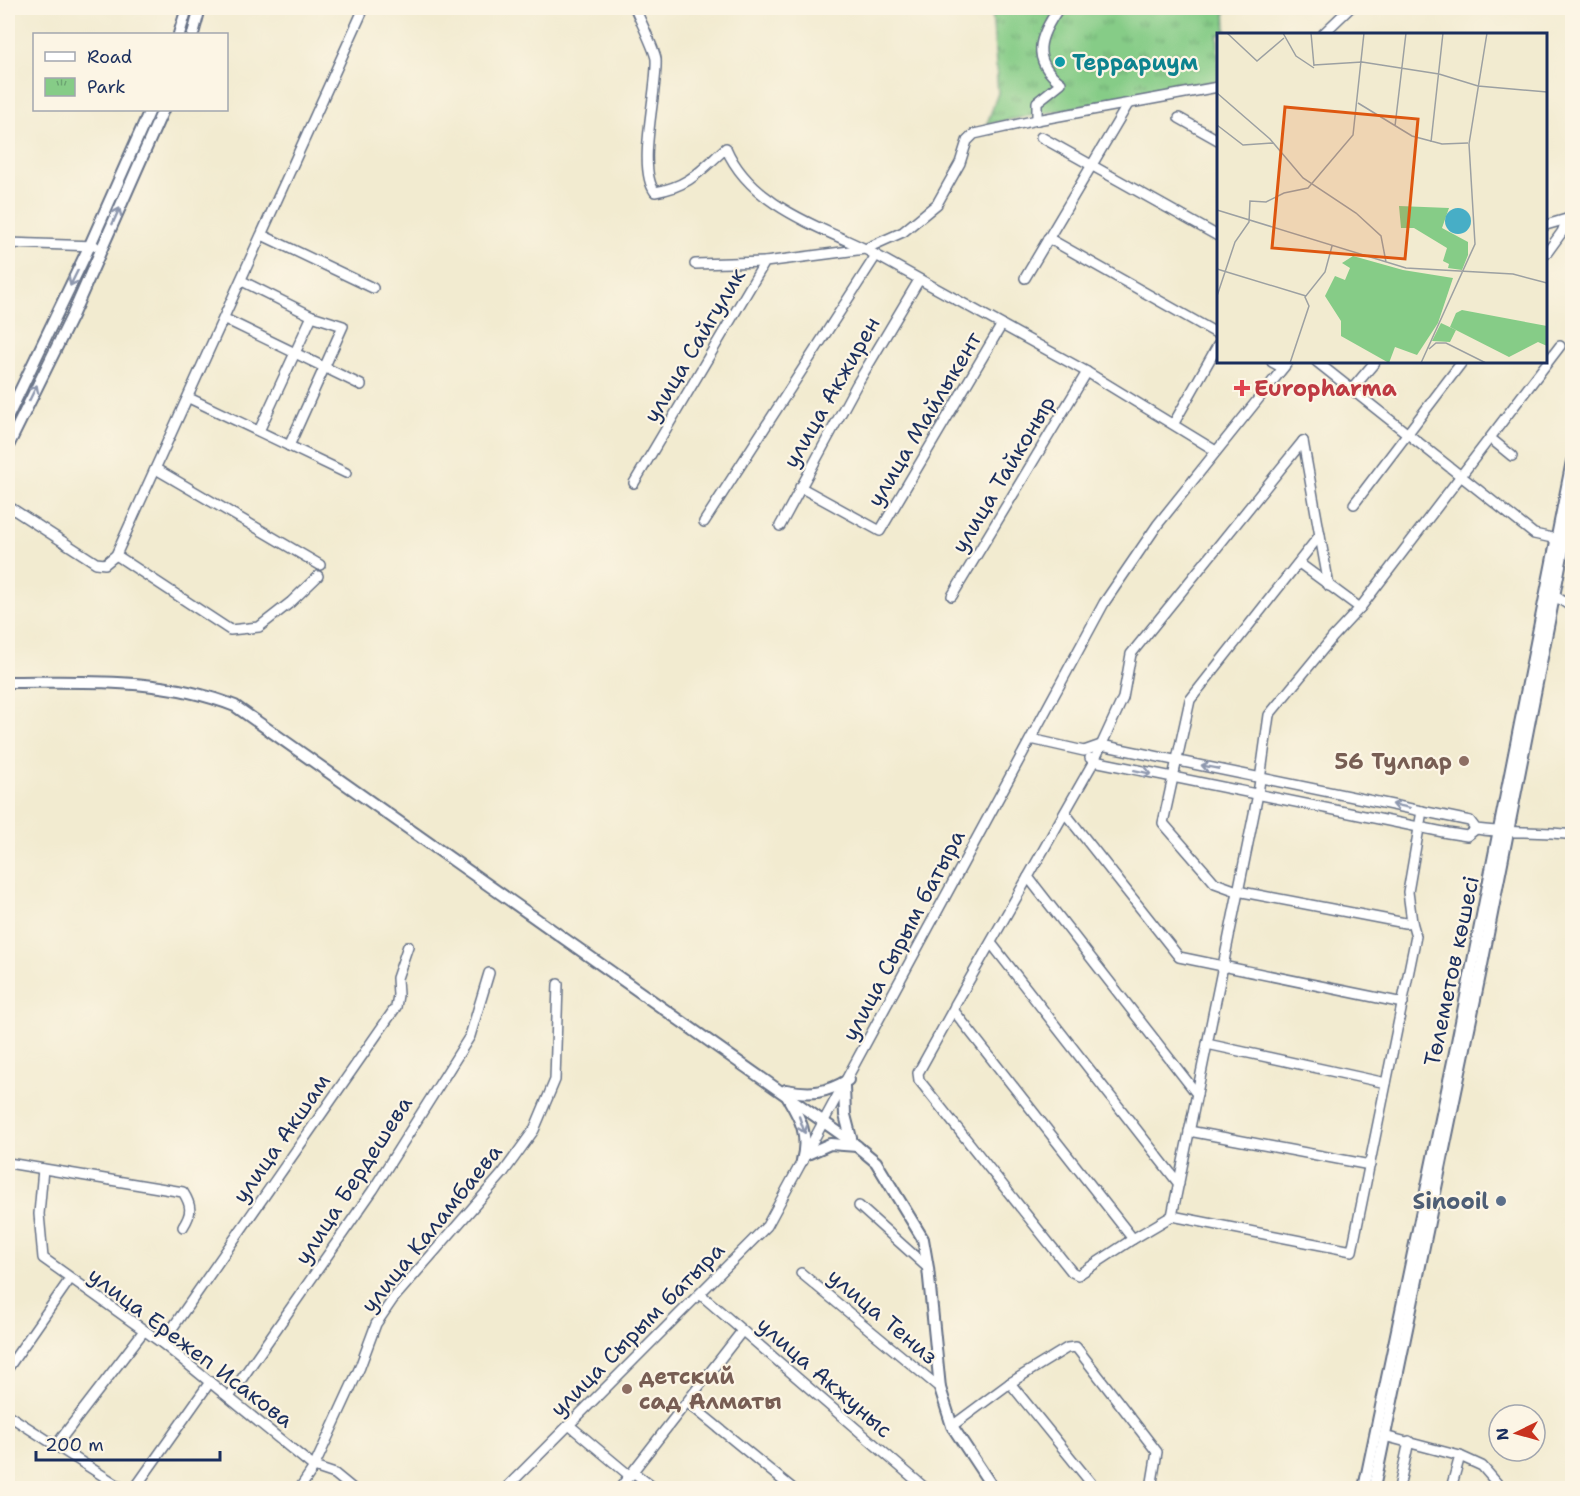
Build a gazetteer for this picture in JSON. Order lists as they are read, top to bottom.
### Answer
{
  "streets": {
    "main road": ["Төлеметов көшесі"],
    "street": [
      "улица Сайгулик",
      "улица Акжирен",
      "улица Майлыкент",
      "улица Тайконыр",
      "улица Сырым батыра",
      "улица Акшам",
      "улица Бердешева",
      "улица Каламбаева",
      "улица Тениз",
      "улица Ережеп Исакова",
      "улица Акжуныс"
    ]
  },
  "crossings": [
    ["улица Акжирен", "улица Майлыкент"],
    ["улица Сырым батыра", "улица Акжуныс"],
    ["улица Акшам", "улица Ережеп Исакова"],
    ["улица Бердешева", "улица Ережеп Исакова"],
    ["улица Каламбаева", "улица Ережеп Исакова"]
  ],
  "places": {
    "other": [
      "Террариум",
      "56 Тулпар",
      "Sinooil",
      "детский сад Алматы"
    ],
    "health": ["Europharma"]
  },
  "legend": ["Road", "Park"],
  "scale_bar": "200 m",
  "north": "left"
}
